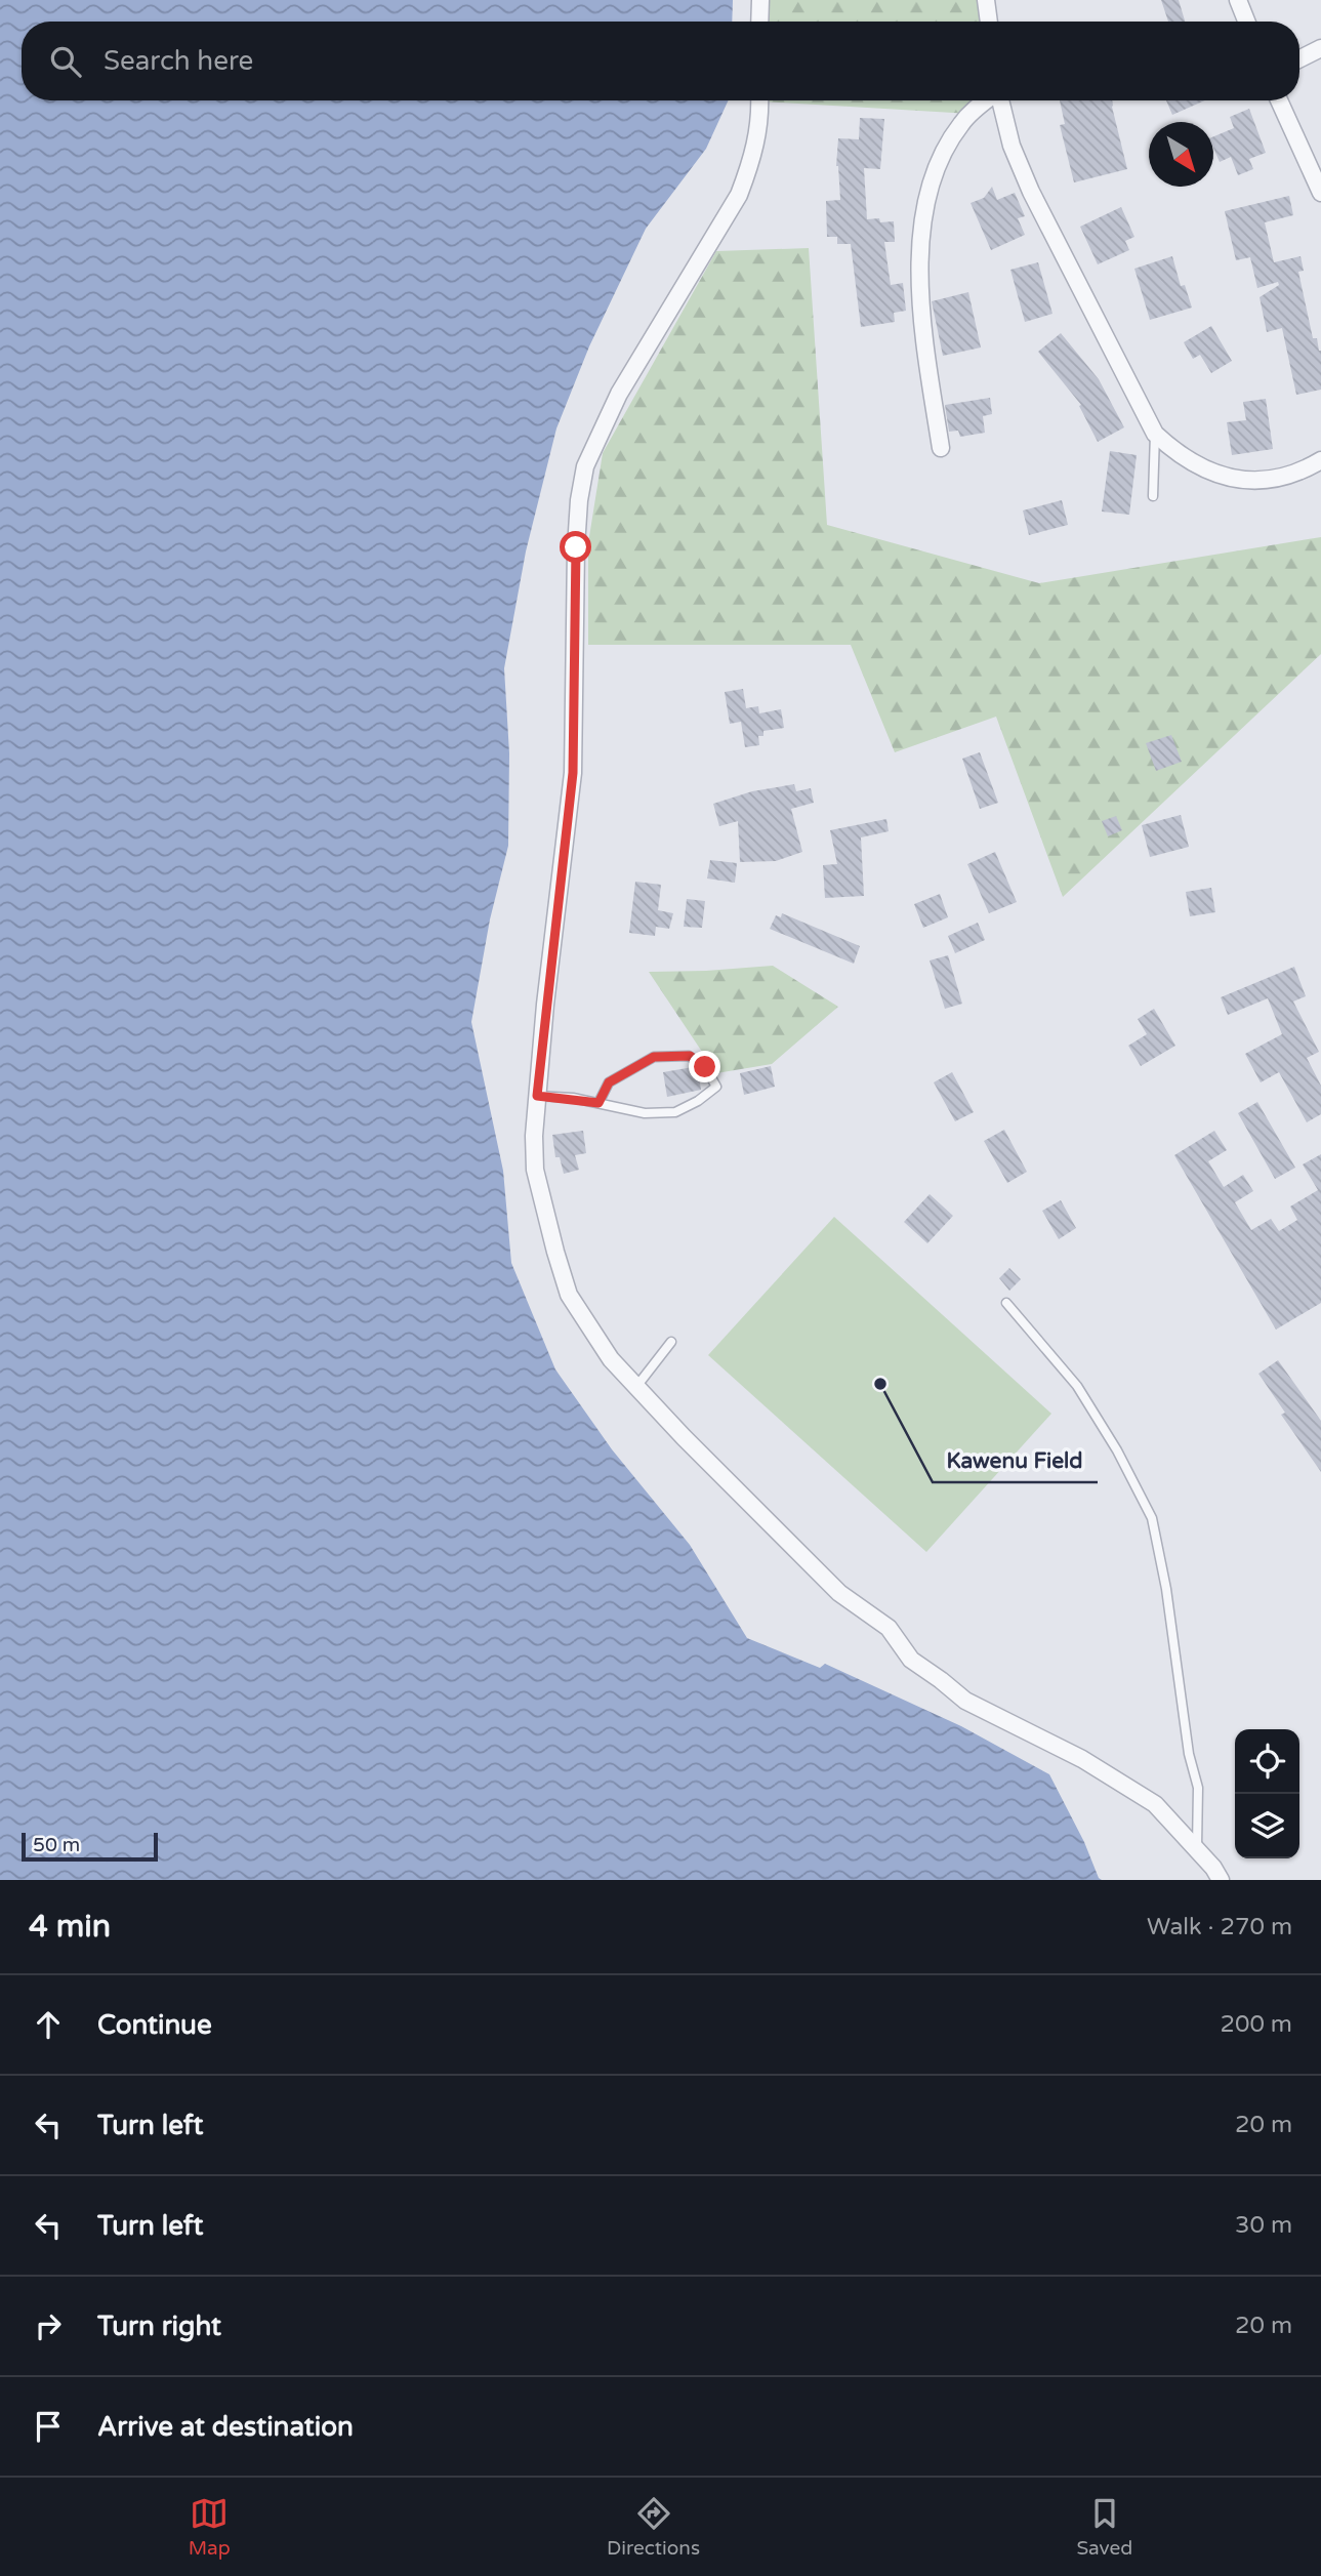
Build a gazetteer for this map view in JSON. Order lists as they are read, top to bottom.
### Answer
{
  "places": ["Kawenu Field"],
  "scale_bar": "50 m",
  "north": "bottom right",
  "page": {
    "search": "Search here",
    "scale": "50 m",
    "heading": ["4 min", "Walk · 270 m"],
    "list": [
      ["Continue", "200 m"],
      ["Turn left", "20 m"],
      ["Turn left", "30 m"],
      ["Turn right", "20 m"],
      "Arrive at destination"
    ],
    "nav": ["Map", "Directions", "Saved"]
  }
}
